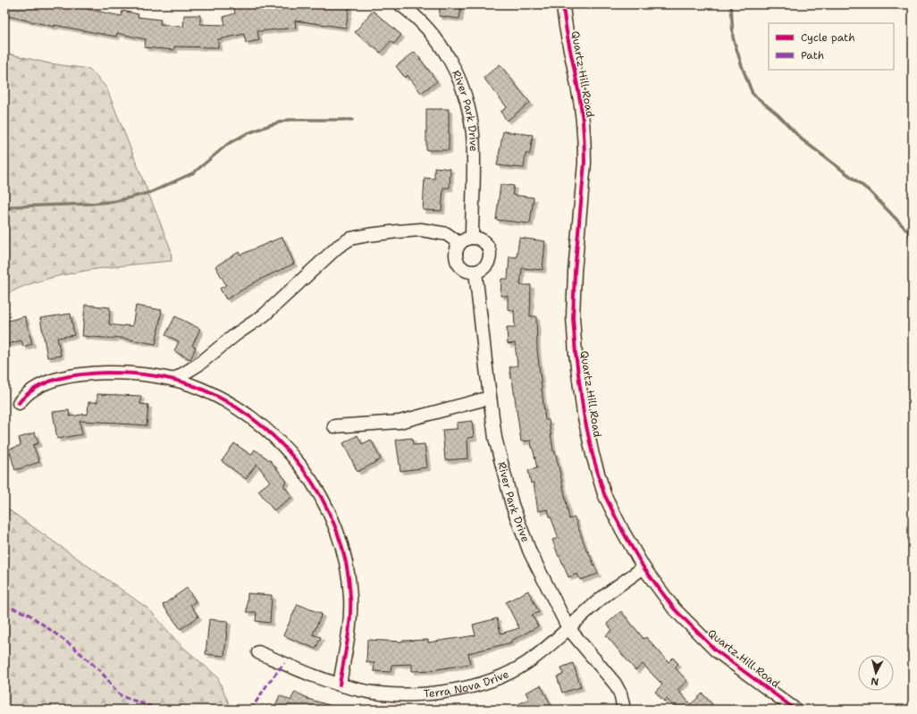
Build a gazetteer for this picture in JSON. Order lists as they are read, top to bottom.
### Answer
{
  "streets": {
    "street": ["Quartz Hill Road", "River Park Drive", "Terra Nova Drive"]
  },
  "crossings": [
    ["Quartz Hill Road", "Terra Nova Drive"],
    ["River Park Drive", "Terra Nova Drive"]
  ],
  "legend": ["Cycle path", "Path"],
  "north": "bottom"
}
